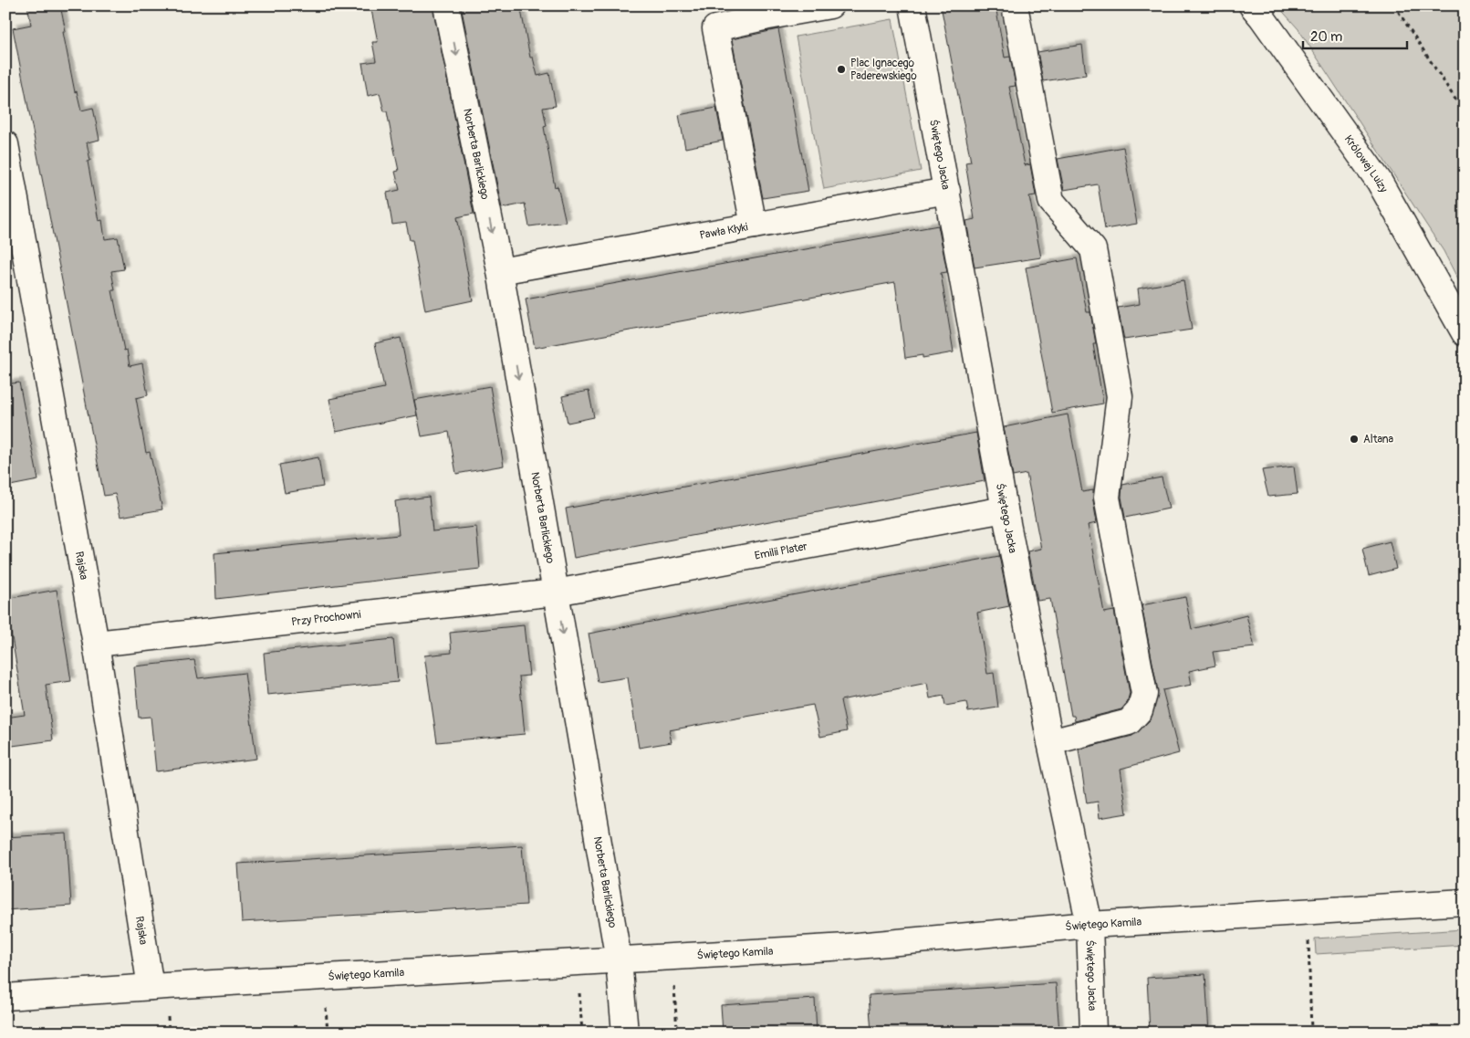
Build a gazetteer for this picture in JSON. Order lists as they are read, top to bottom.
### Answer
{
  "streets": {
    "street": [
      "Norberta Barlickiego",
      "Świętego Jacka",
      "Królowej Luizy",
      "Pawła Kłyki",
      "Emilii Plater",
      "Rajska",
      "Przy Prochowni",
      "Świętego Kamila"
    ]
  },
  "crossings": [
    ["Norberta Barlickiego", "Pawła Kłyki"],
    ["Norberta Barlickiego", "Emilii Plater"],
    ["Norberta Barlickiego", "Przy Prochowni"],
    ["Norberta Barlickiego", "Świętego Kamila"],
    ["Świętego Jacka", "Pawła Kłyki"],
    ["Świętego Jacka", "Emilii Plater"],
    ["Świętego Jacka", "Świętego Kamila"],
    ["Emilii Plater", "Przy Prochowni"],
    ["Rajska", "Przy Prochowni"],
    ["Rajska", "Świętego Kamila"]
  ],
  "one_way": ["Norberta Barlickiego"],
  "places": ["Plac Ignacego Paderewskiego", "Altana"],
  "scale_bar": "20 m"
}
